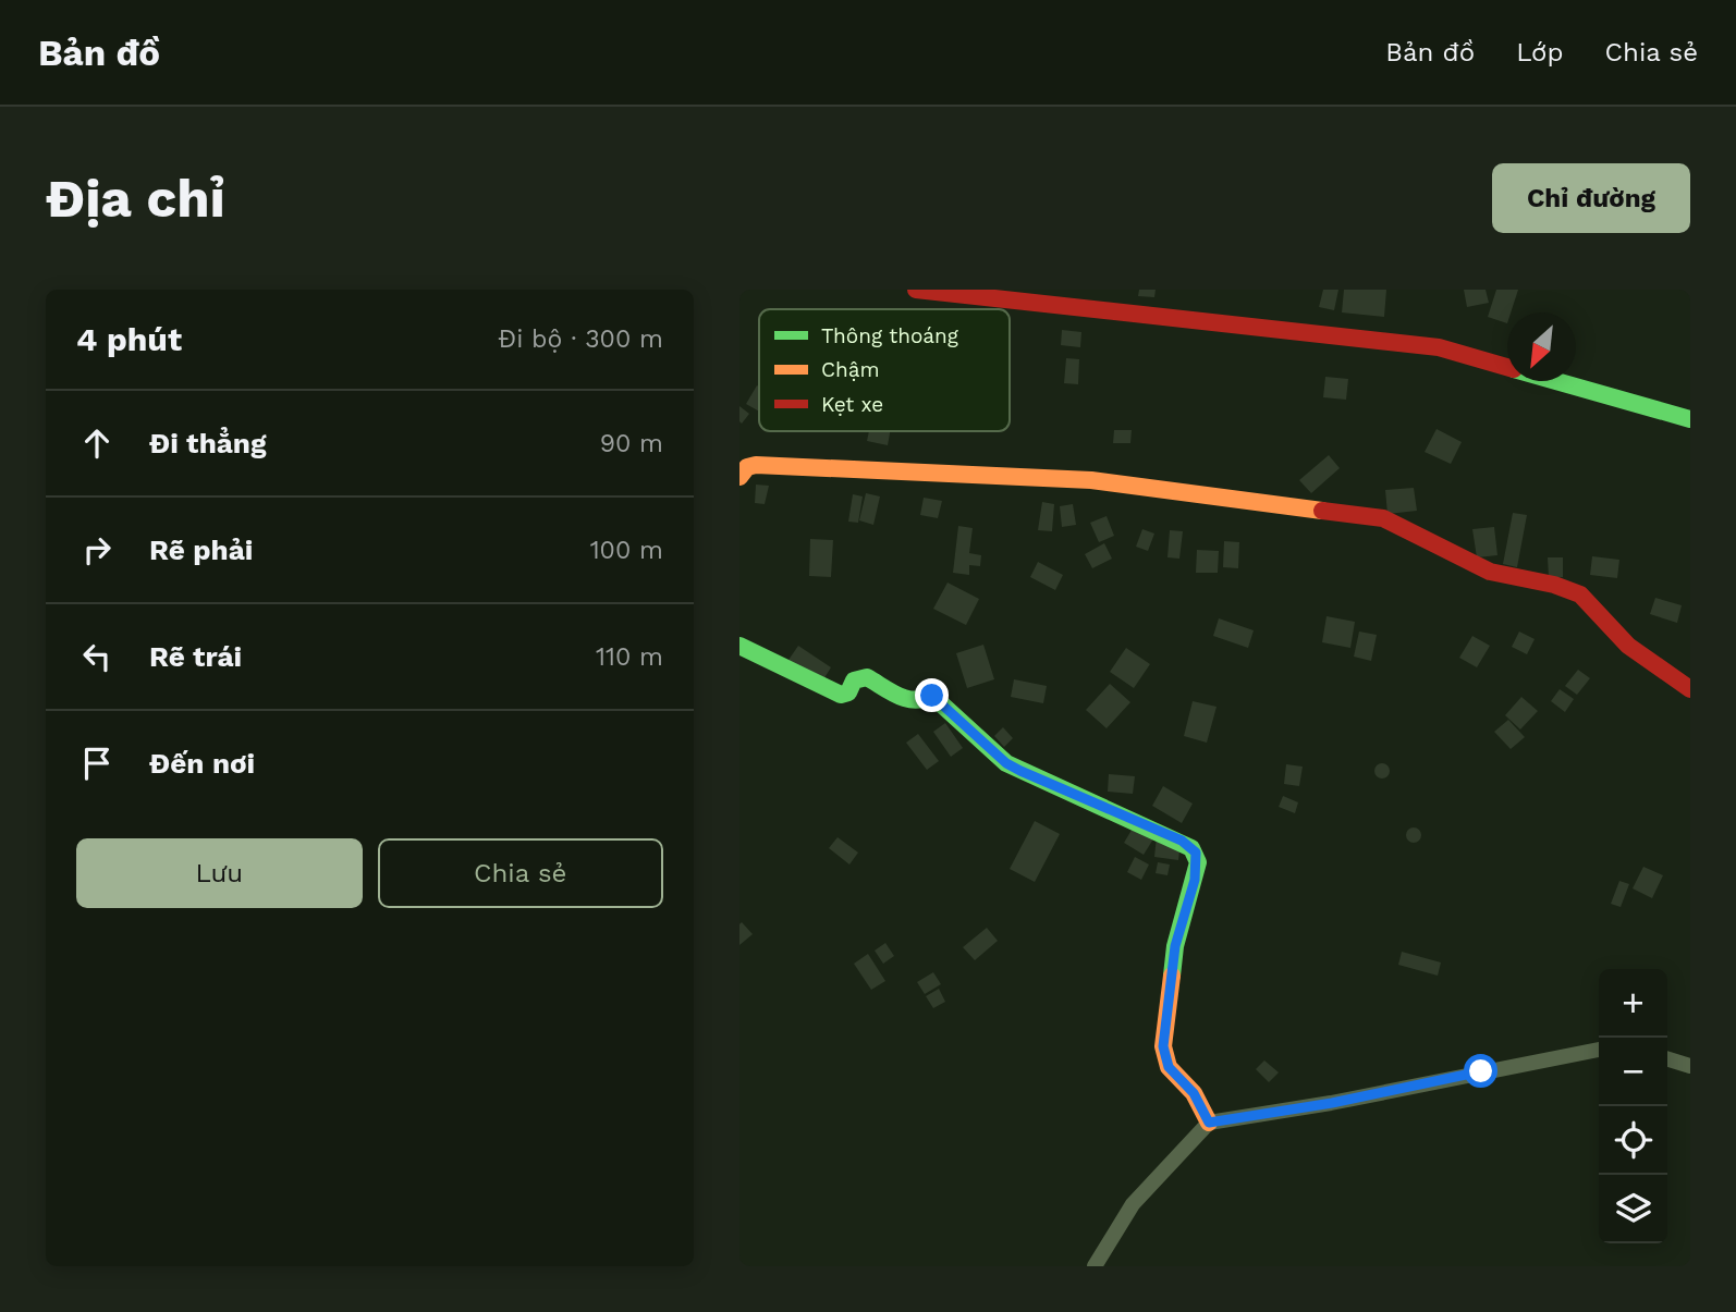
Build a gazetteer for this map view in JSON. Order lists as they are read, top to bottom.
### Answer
{
  "legend": ["Thông thoáng", "Chậm", "Kẹt xe"],
  "north": "bottom left",
  "page": {
    "header": "Bản đồ",
    "nav": ["Bản đồ", "Lớp", "Chia sẻ"],
    "buttons": [
      "Chỉ đường",
      ["Lưu", "Chia sẻ"]
    ],
    "title": "Địa chỉ",
    "heading": ["4 phút", "Đi bộ · 300 m"],
    "list": [
      ["Đi thẳng", "90 m"],
      ["Rẽ phải", "100 m"],
      ["Rẽ trái", "110 m"],
      "Đến nơi"
    ],
    "map_buttons": ["+", "−"]
  }
}
